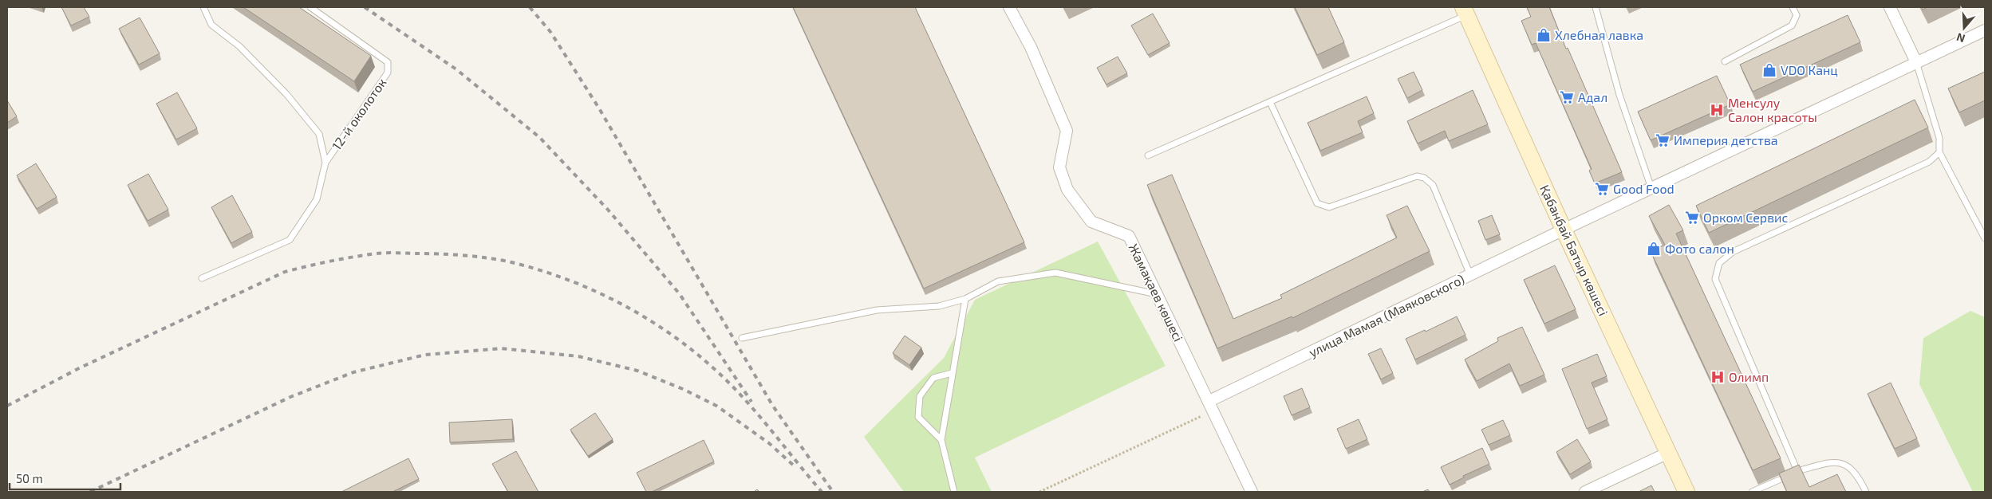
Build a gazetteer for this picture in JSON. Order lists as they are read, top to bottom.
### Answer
{
  "streets": {
    "main road": ["Қабанбай Батыр көшесі"],
    "street": ["Жамақаев көшесі", "улица Мамая (Маяковского)"],
    "lane": ["12-й околоток"]
  },
  "crossings": [
    ["Қабанбай Батыр көшесі", "улица Мамая (Маяковского)"],
    ["Жамақаев көшесі", "улица Мамая (Маяковского)"]
  ],
  "places": {
    "shop": ["Хлебная лавка", "VDO Канц", "Фото салон"],
    "supermarket": [
      "Адал",
      "Империя детства",
      "Good Food",
      "Орком Сервис"
    ],
    "hospital": ["Менсулу Салон красоты", "Олимп"]
  },
  "scale_bar": "50 m",
  "north": "bottom"
}
